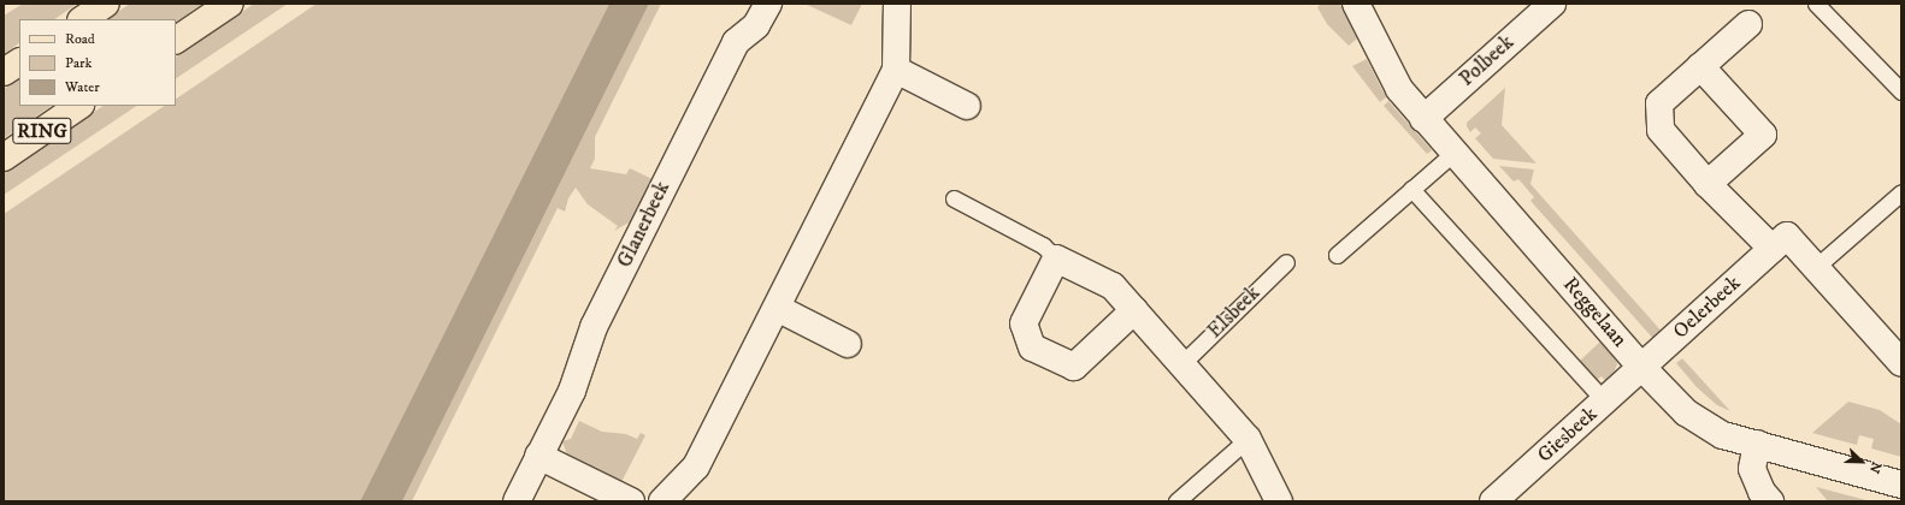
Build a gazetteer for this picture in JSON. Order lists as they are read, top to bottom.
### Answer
{
  "streets": {
    "main road": ["RING"],
    "street": [
      "Polbeek",
      "Glanerbeek",
      "Oelerbeek",
      "Reggelaan",
      "Giesbeek"
    ],
    "lane": ["Elsbeek"]
  },
  "crossings": [
    ["Polbeek", "Reggelaan"],
    ["Oelerbeek", "Reggelaan"],
    ["Oelerbeek", "Giesbeek"],
    ["Reggelaan", "Giesbeek"]
  ],
  "legend": ["Road", "Park", "Water"],
  "north": "bottom right"
}
